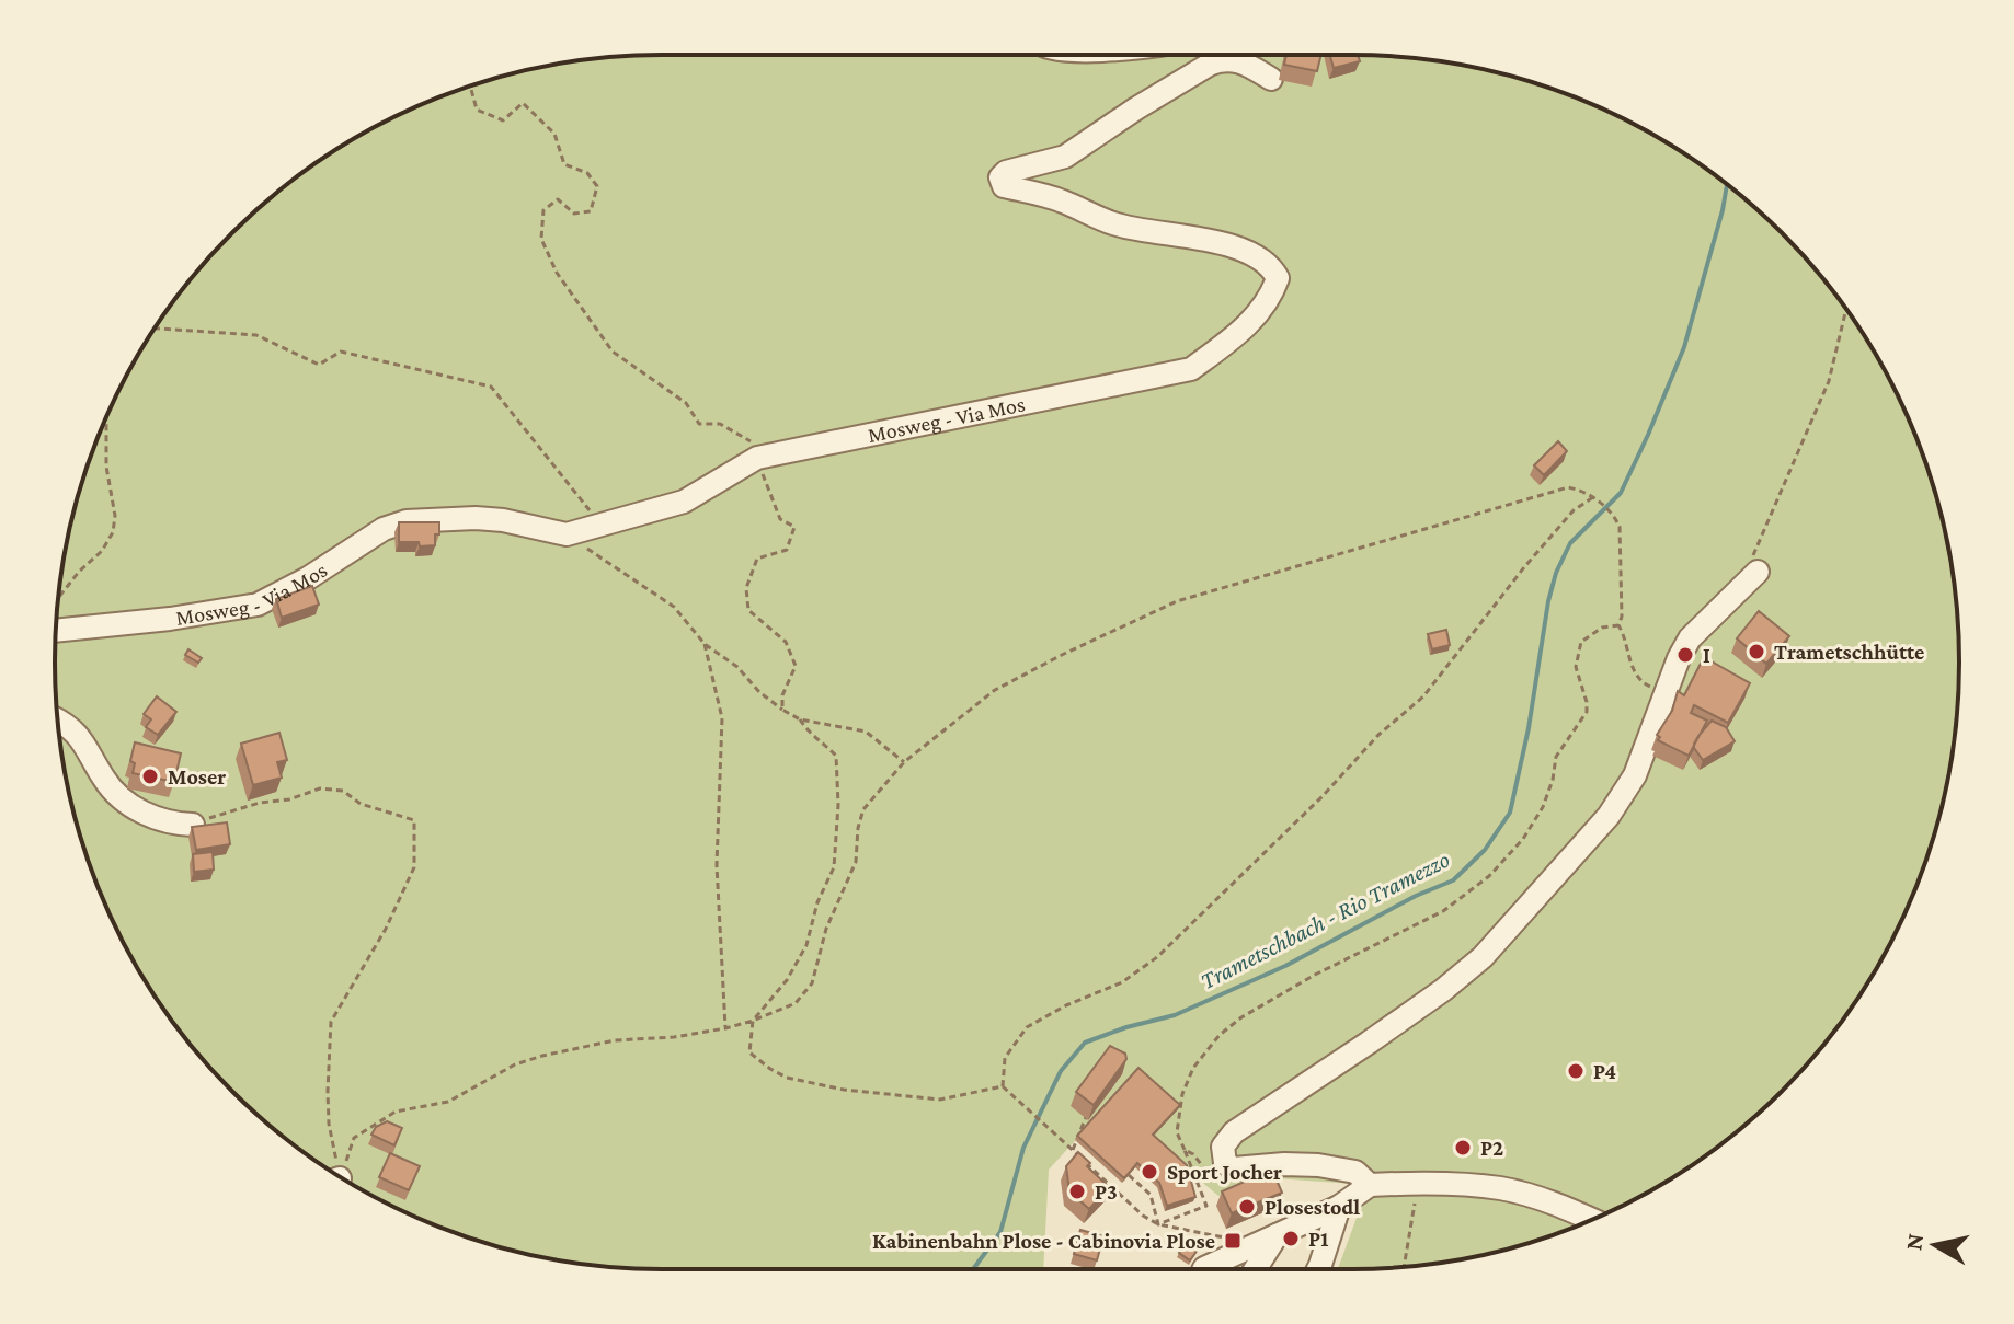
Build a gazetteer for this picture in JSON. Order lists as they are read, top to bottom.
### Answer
{
  "streets": {
    "street": ["Mosweg - Via Mos"]
  },
  "water": ["Trametschbach - Rio Tramezzo"],
  "places": {
    "other": [
      "Trametschhütte",
      "I",
      "Moser",
      "P4",
      "P2",
      "Sport Jocher",
      "P3",
      "Plosestodl",
      "P1"
    ],
    "transit": ["Kabinenbahn Plose - Cabinovia Plose"]
  },
  "north": "left"
}
